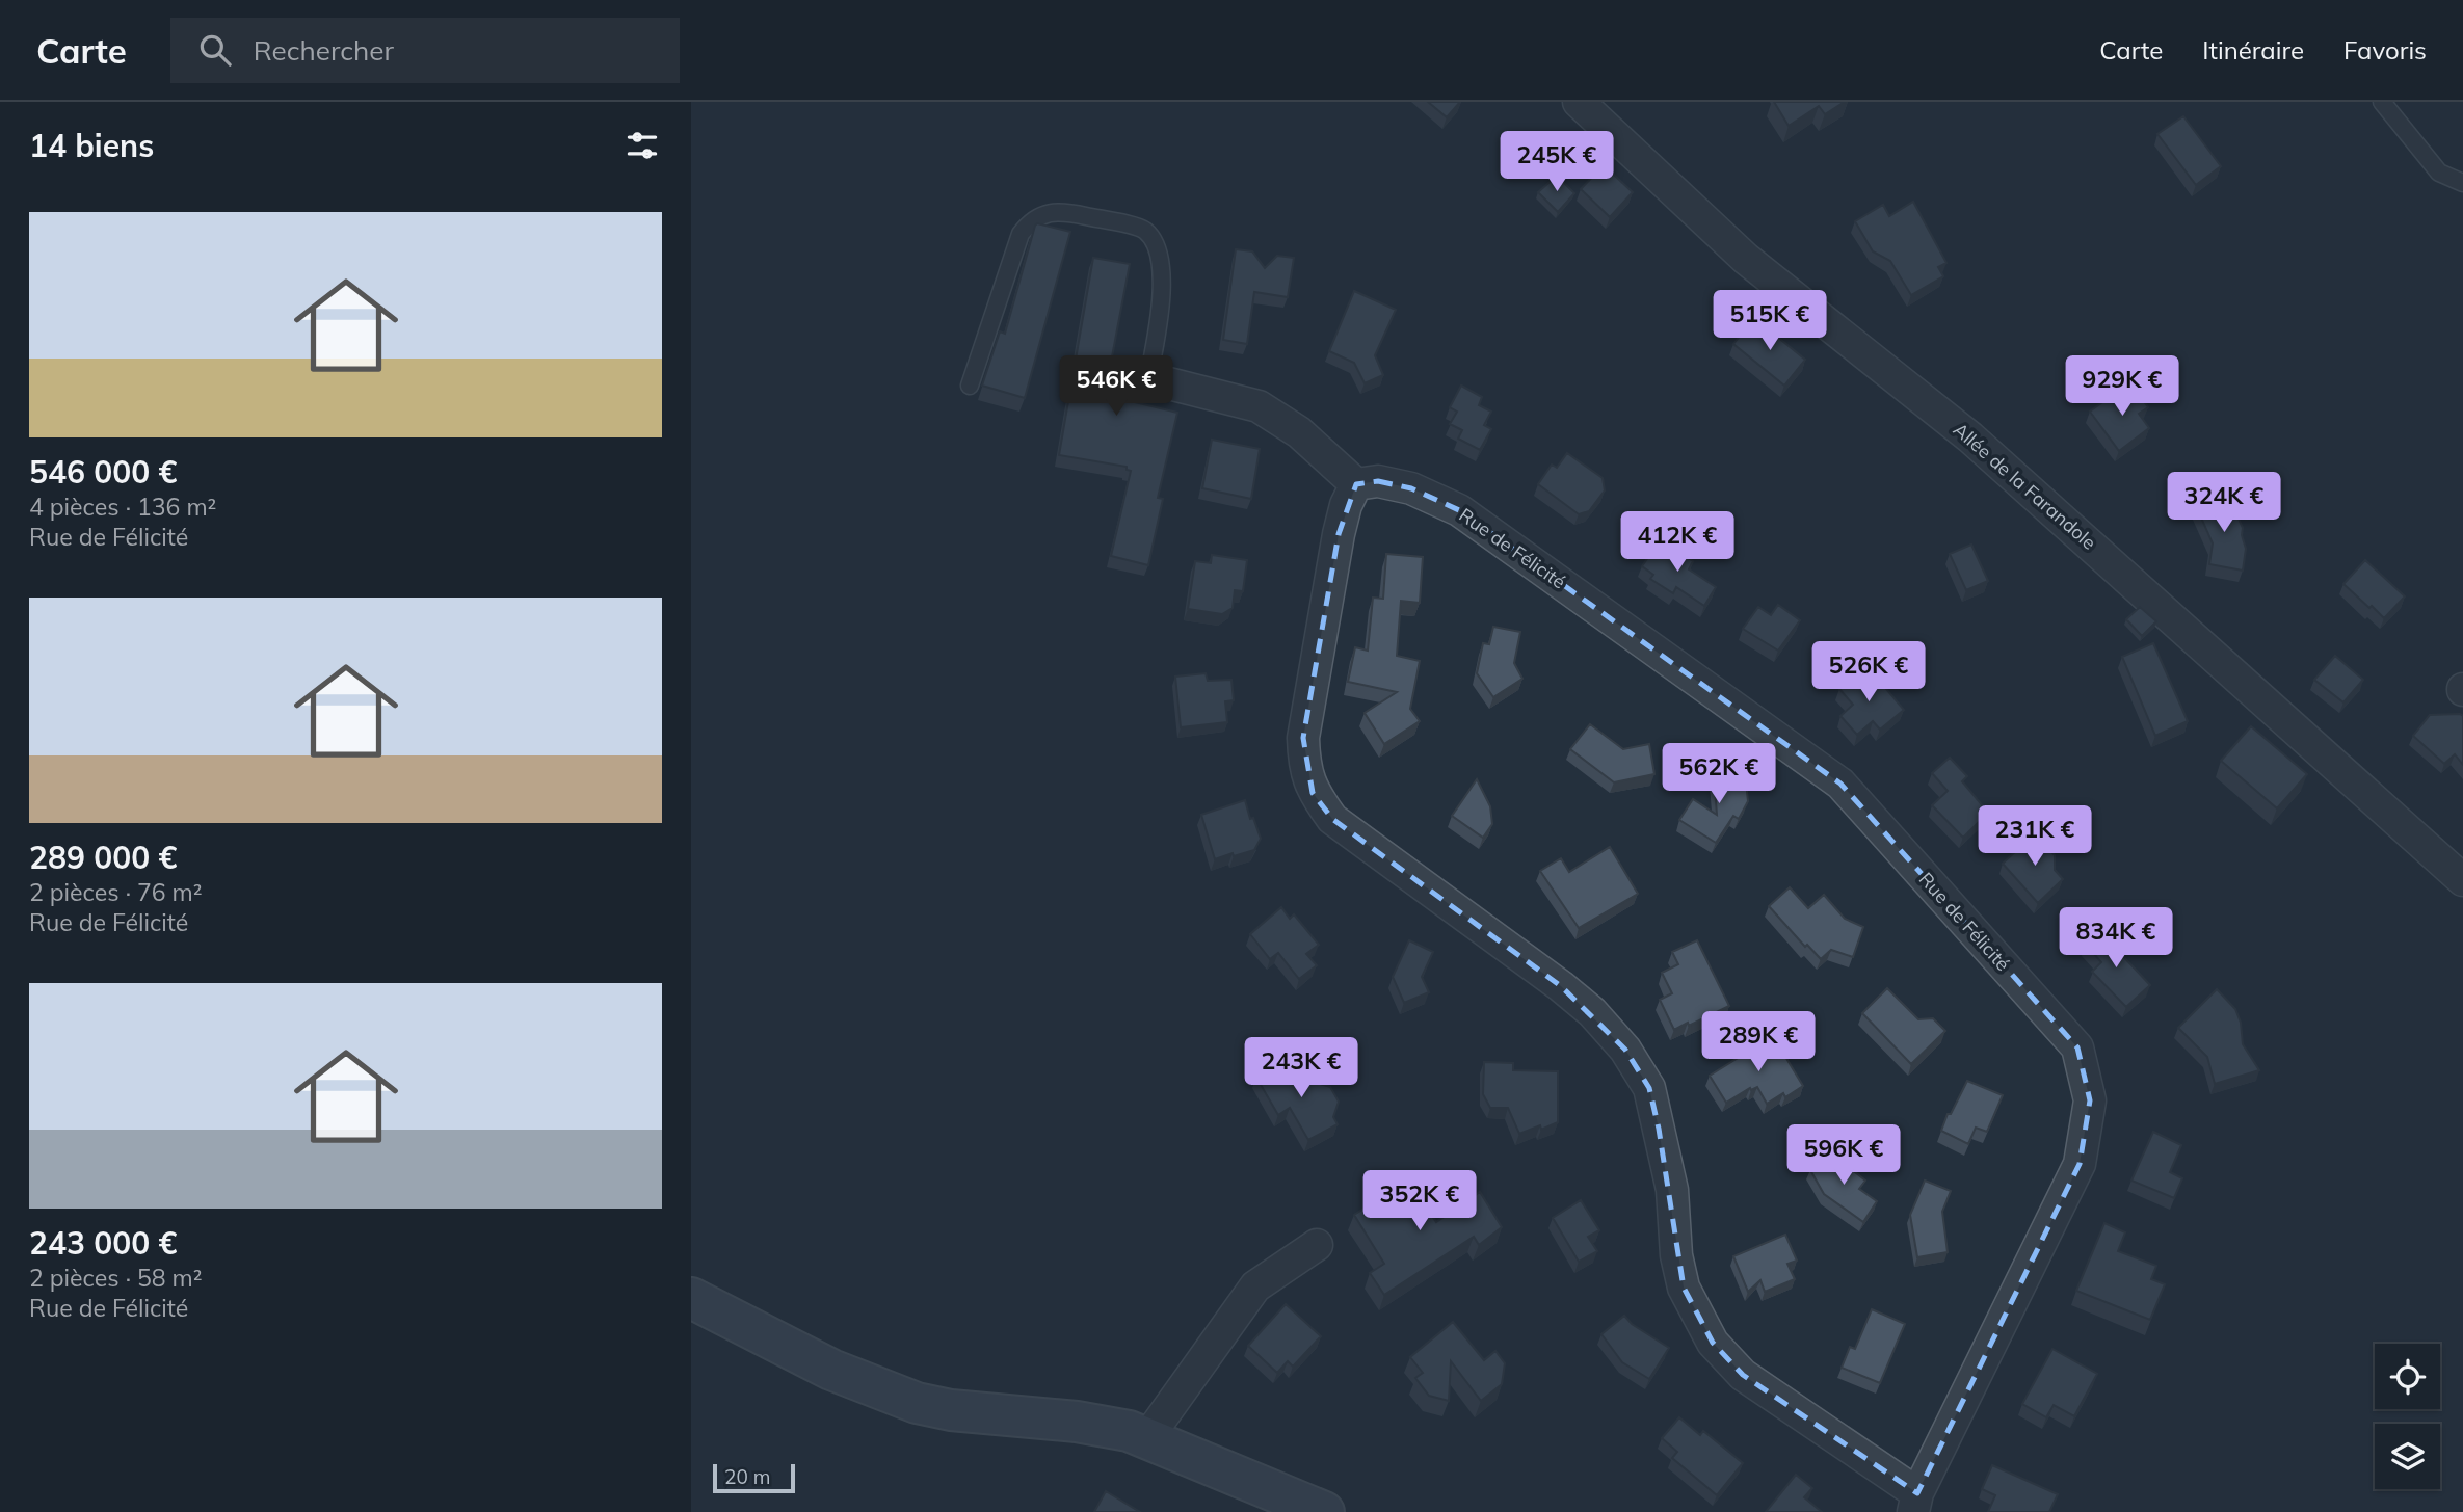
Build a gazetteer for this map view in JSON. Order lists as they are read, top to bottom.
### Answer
{
  "streets": {
    "street": ["Allée de la Farandole", "Rue de Félicité"]
  },
  "scale_bar": "20 m",
  "page": {
    "header": "Carte",
    "search": "Rechercher",
    "nav": ["Carte", "Itinéraire", "Favoris"],
    "heading": "14 biens",
    "price": [
      "245K €",
      "515K €",
      "546K €",
      "929K €",
      "324K €",
      "412K €",
      "526K €",
      "562K €",
      "231K €",
      "834K €",
      "289K €",
      "243K €",
      "596K €",
      "352K €"
    ],
    "list": [
      {
        "name": "546 000 €",
        "note": "4 pièces · 136 m² · Rue de Félicité"
      },
      {
        "name": "289 000 €",
        "note": "2 pièces · 76 m² · Rue de Félicité"
      },
      {
        "name": "243 000 €",
        "note": "2 pièces · 58 m² · Rue de Félicité"
      }
    ],
    "scale": "20 m"
  }
}
